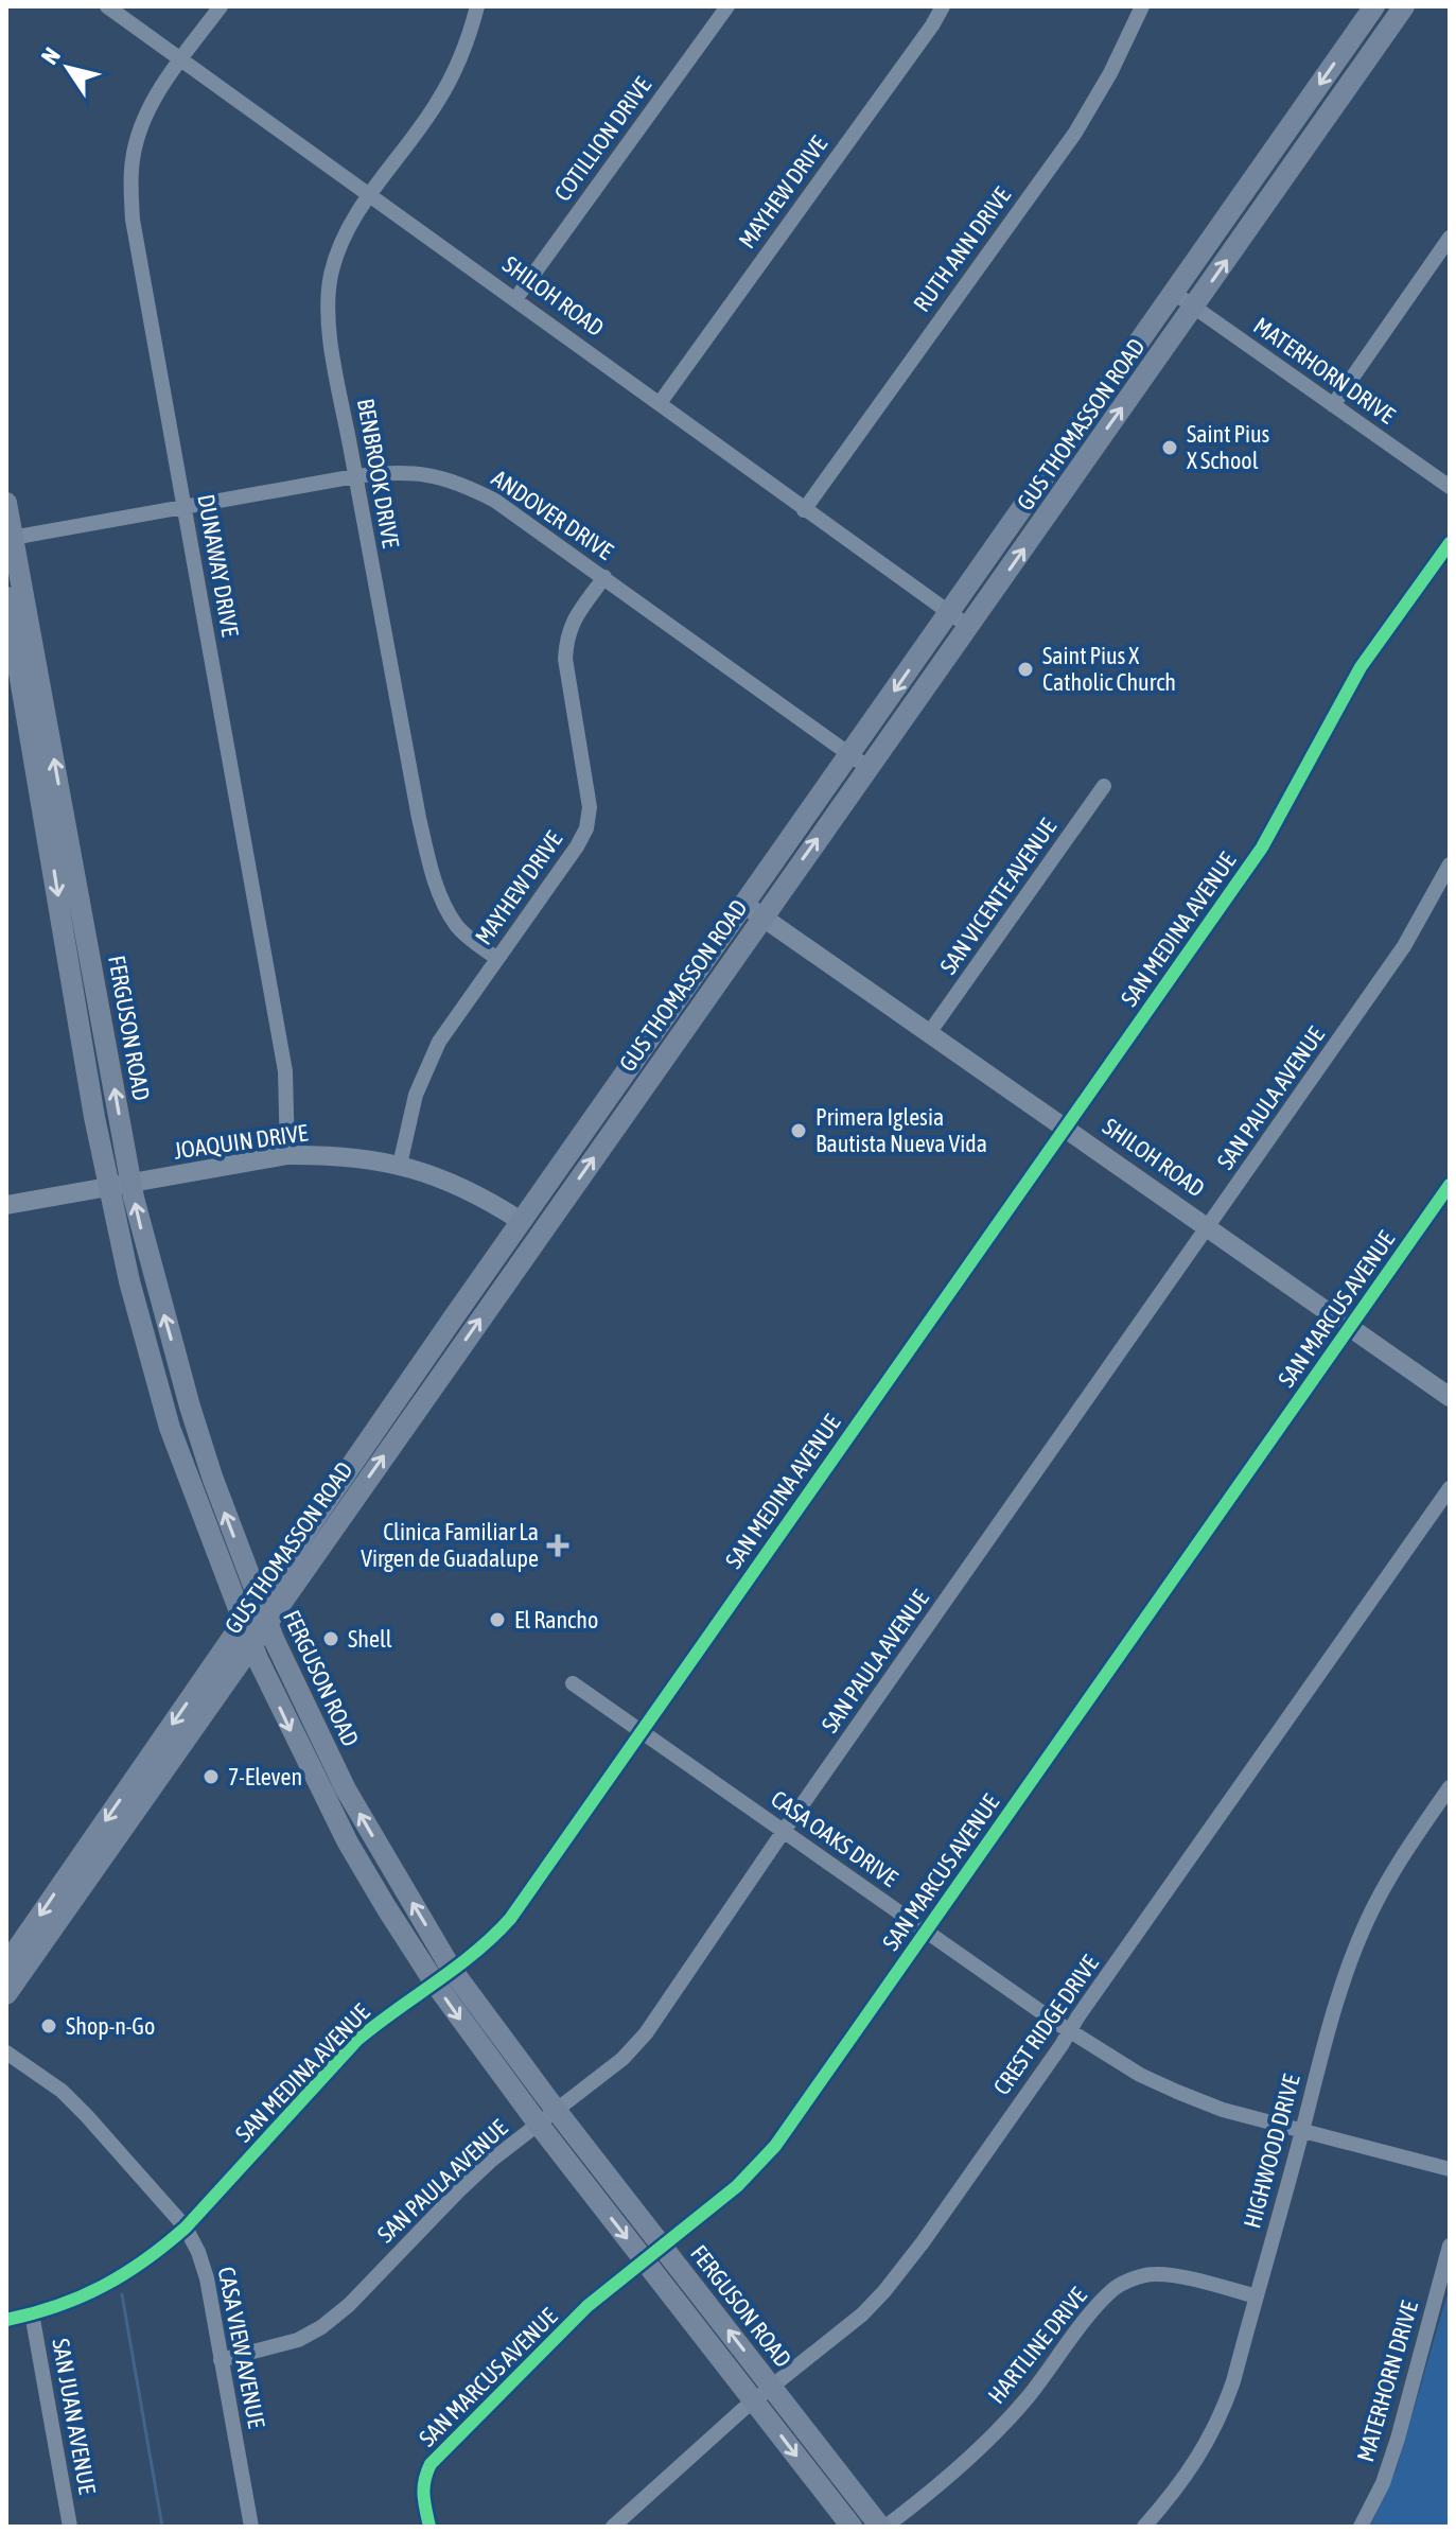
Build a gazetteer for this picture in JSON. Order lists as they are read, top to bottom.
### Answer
{
  "streets": {
    "main road": ["GUS THOMASSON ROAD", "FERGUSON ROAD"],
    "street": [
      "COTILLION DRIVE",
      "MAYHEW DRIVE",
      "RUTH ANN DRIVE",
      "SHILOH ROAD",
      "MATERHORN DRIVE",
      "BENBROOK DRIVE",
      "ANDOVER DRIVE",
      "DUNAWAY DRIVE",
      "SAN VICENTE AVENUE",
      "SAN MEDINA AVENUE",
      "SAN PAULA AVENUE",
      "JOAQUIN DRIVE",
      "SAN MARCUS AVENUE",
      "CASA OAKS DRIVE",
      "CREST RIDGE DRIVE",
      "HIGHWOOD DRIVE",
      "HARTLINE DRIVE",
      "CASA VIEW AVENUE",
      "SAN JUAN AVENUE"
    ]
  },
  "crossings": [
    ["COTILLION DRIVE", "SHILOH ROAD"],
    ["MAYHEW DRIVE", "SHILOH ROAD"],
    ["MAYHEW DRIVE", "BENBROOK DRIVE"],
    ["MAYHEW DRIVE", "ANDOVER DRIVE"],
    ["MAYHEW DRIVE", "JOAQUIN DRIVE"],
    ["RUTH ANN DRIVE", "SHILOH ROAD"],
    ["SHILOH ROAD", "GUS THOMASSON ROAD"],
    ["SHILOH ROAD", "BENBROOK DRIVE"],
    ["SHILOH ROAD", "DUNAWAY DRIVE"],
    ["SHILOH ROAD", "SAN VICENTE AVENUE"],
    ["SHILOH ROAD", "SAN MEDINA AVENUE"],
    ["SHILOH ROAD", "SAN PAULA AVENUE"],
    ["SHILOH ROAD", "SAN MARCUS AVENUE"],
    ["MATERHORN DRIVE", "GUS THOMASSON ROAD"],
    ["GUS THOMASSON ROAD", "ANDOVER DRIVE"],
    ["GUS THOMASSON ROAD", "FERGUSON ROAD"],
    ["GUS THOMASSON ROAD", "JOAQUIN DRIVE"],
    ["BENBROOK DRIVE", "ANDOVER DRIVE"],
    ["ANDOVER DRIVE", "DUNAWAY DRIVE"],
    ["ANDOVER DRIVE", "FERGUSON ROAD"],
    ["DUNAWAY DRIVE", "JOAQUIN DRIVE"],
    ["SAN MEDINA AVENUE", "FERGUSON ROAD"],
    ["SAN MEDINA AVENUE", "CASA OAKS DRIVE"],
    ["SAN MEDINA AVENUE", "CASA VIEW AVENUE"],
    ["SAN MEDINA AVENUE", "SAN JUAN AVENUE"],
    ["FERGUSON ROAD", "SAN PAULA AVENUE"],
    ["FERGUSON ROAD", "JOAQUIN DRIVE"],
    ["FERGUSON ROAD", "SAN MARCUS AVENUE"],
    ["FERGUSON ROAD", "CREST RIDGE DRIVE"],
    ["FERGUSON ROAD", "HARTLINE DRIVE"],
    ["SAN PAULA AVENUE", "CASA OAKS DRIVE"],
    ["SAN PAULA AVENUE", "CASA VIEW AVENUE"],
    ["SAN MARCUS AVENUE", "CASA OAKS DRIVE"],
    ["CASA OAKS DRIVE", "CREST RIDGE DRIVE"],
    ["CASA OAKS DRIVE", "HIGHWOOD DRIVE"],
    ["HIGHWOOD DRIVE", "HARTLINE DRIVE"]
  ],
  "places": {
    "other": [
      "Saint Pius X School",
      "Saint Pius X Catholic Church",
      "Primera Iglesia Bautista Nueva Vida",
      "El Rancho",
      "Shell",
      "7-Eleven",
      "Shop-n-Go"
    ],
    "health": ["Clinica Familiar La Virgen de Guadalupe"]
  },
  "north": "top left"
}
